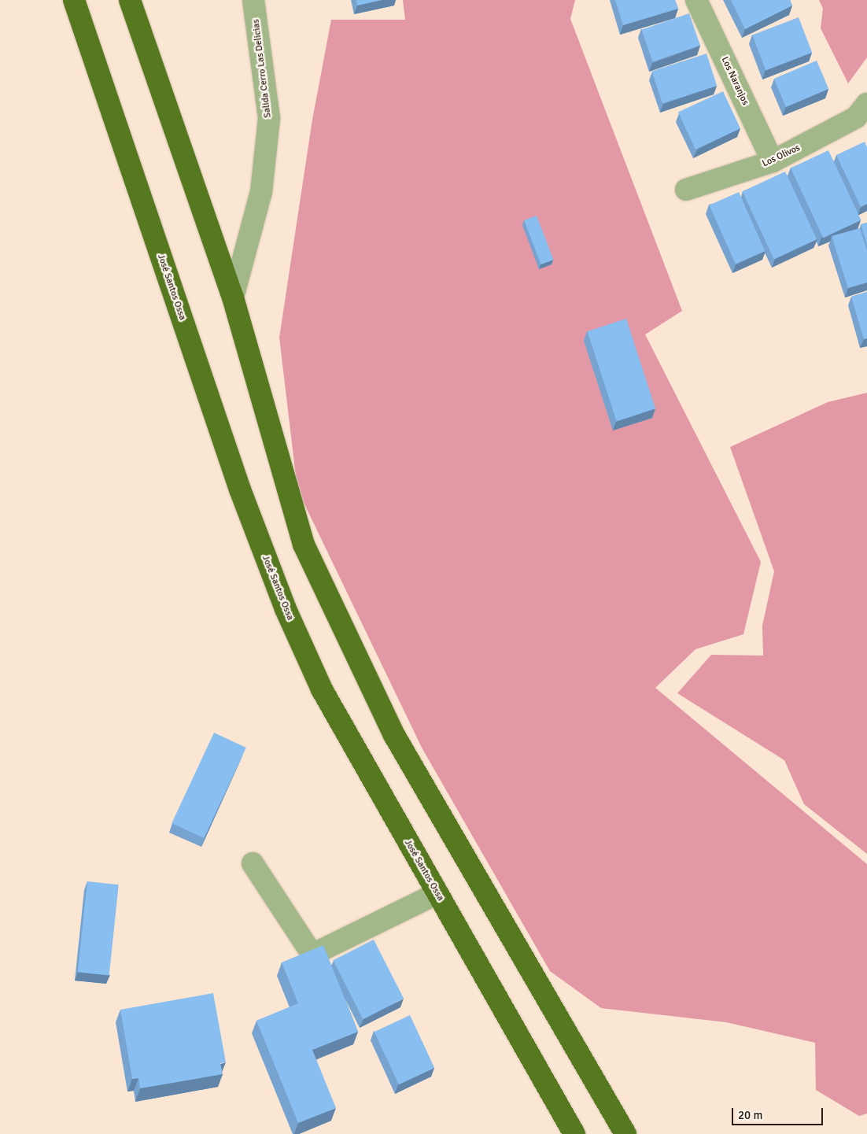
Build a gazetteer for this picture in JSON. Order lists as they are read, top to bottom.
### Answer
{
  "streets": {
    "highway": ["José Santos Ossa"],
    "street": ["Salida Cerro Las Delicias", "Los Naranjos", "Los Olivos"]
  },
  "crossings": [
    ["Los Naranjos", "Los Olivos"]
  ],
  "scale_bar": "20 m"
}
